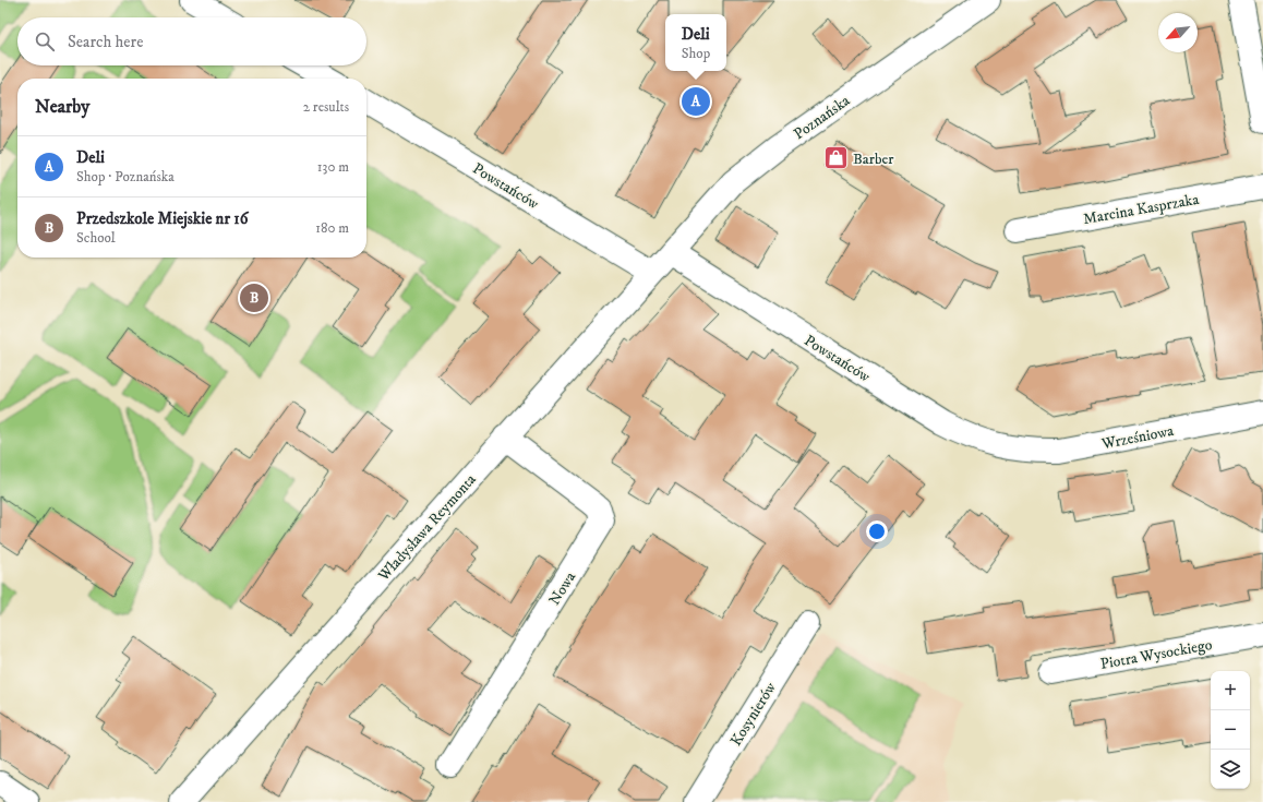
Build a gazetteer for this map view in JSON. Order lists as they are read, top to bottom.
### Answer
{
  "streets": {
    "street": [
      "Poznańska",
      "Powstańców",
      "Marcina Kasprzaka",
      "Wrześniowa",
      "Władysława Reymonta",
      "Nowa",
      "Piotra Wysockiego",
      "Kosynierów"
    ]
  },
  "crossings": [
    ["Poznańska", "Powstańców"],
    ["Poznańska", "Władysława Reymonta"],
    ["Powstańców", "Wrześniowa"],
    ["Powstańców", "Władysława Reymonta"],
    ["Władysława Reymonta", "Nowa"]
  ],
  "places": {
    "shop": ["Barber"]
  },
  "north": "bottom left",
  "page": {
    "popup": ["Deli", "Shop"],
    "search": "Search here",
    "heading": ["Nearby", "2 results"],
    "pins": ["A", "B"],
    "list": [
      {
        "mark": "A",
        "name": "Deli",
        "note": "Shop · Poznańska",
        "value": "130 m"
      },
      {
        "mark": "B",
        "name": "Przedszkole Miejskie nr 16",
        "note": "School",
        "value": "180 m"
      }
    ],
    "map_buttons": ["+", "−"]
  }
}
